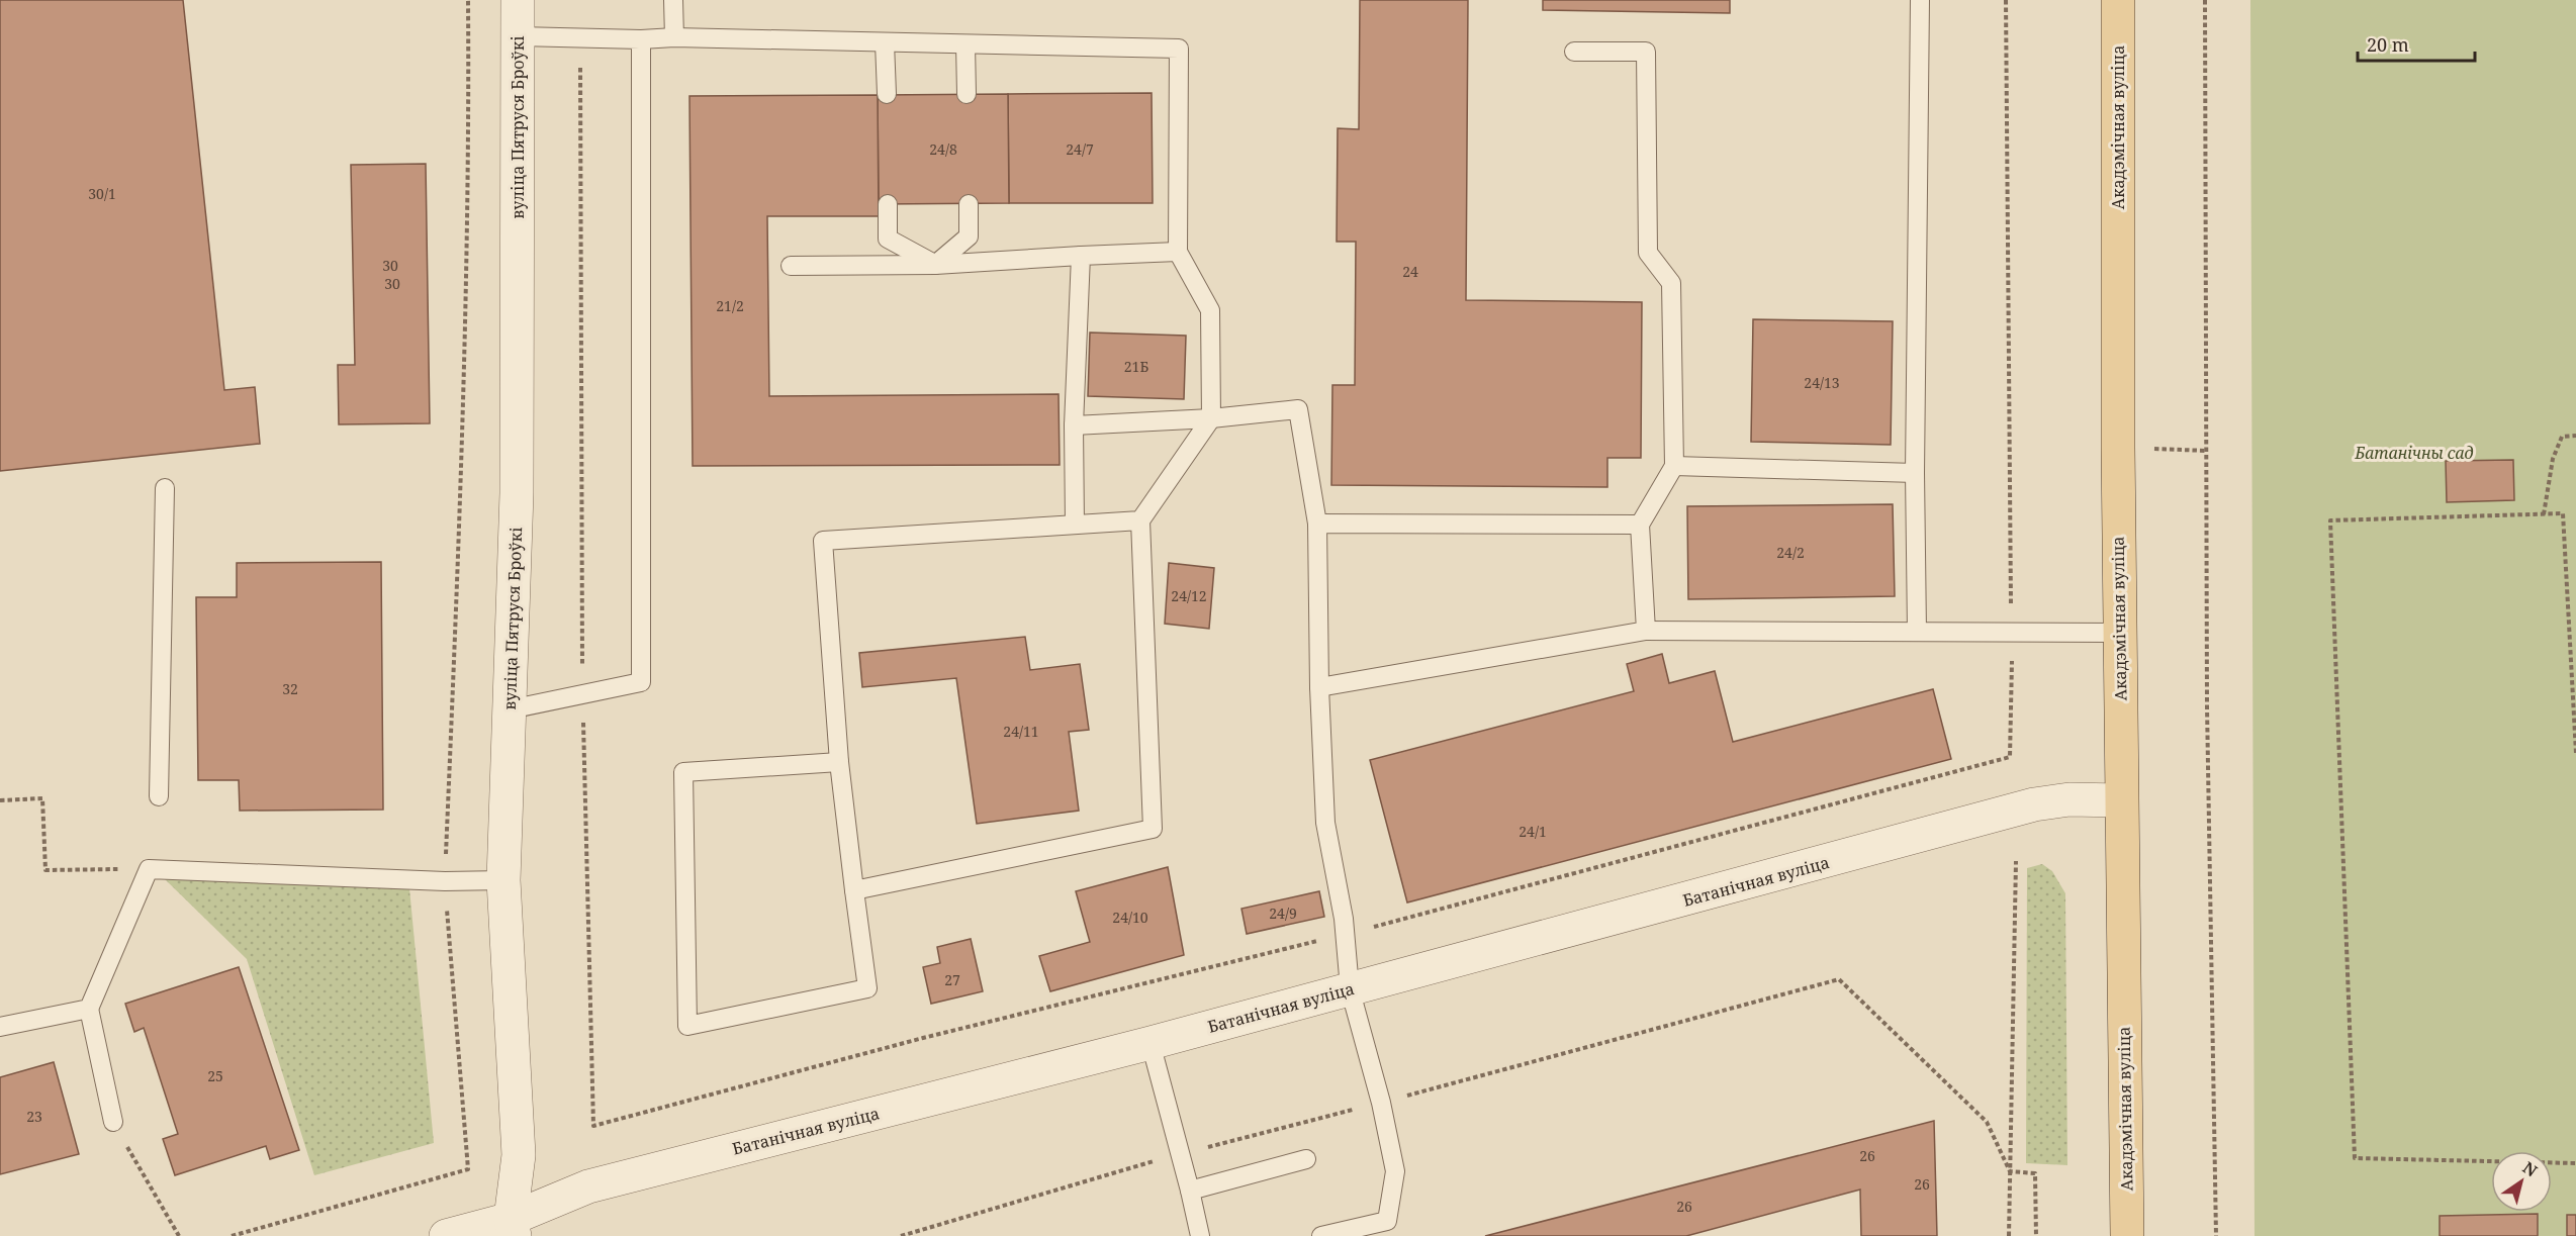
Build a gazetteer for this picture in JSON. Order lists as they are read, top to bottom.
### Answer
{
  "streets": {
    "main road": ["Акадэмічная вуліца"],
    "street": ["вуліца Пятруся Броўкі", "Батанічная вуліца"]
  },
  "crossings": [
    ["вуліца Пятруся Броўкі", "Батанічная вуліца"],
    ["Акадэмічная вуліца", "Батанічная вуліца"]
  ],
  "parks": ["Батанічны сад"],
  "house_numbers": [
    "24/8",
    "24/7",
    "30/1",
    "30",
    "24",
    "30",
    "21/2",
    "21Б",
    "24/13",
    "24/2",
    "24/12",
    "32",
    "24/11",
    "24/1",
    "24/9",
    "24/10",
    "27",
    "25",
    "23",
    "26",
    "26",
    "26"
  ],
  "scale_bar": "20 m",
  "north": "top right"
}
